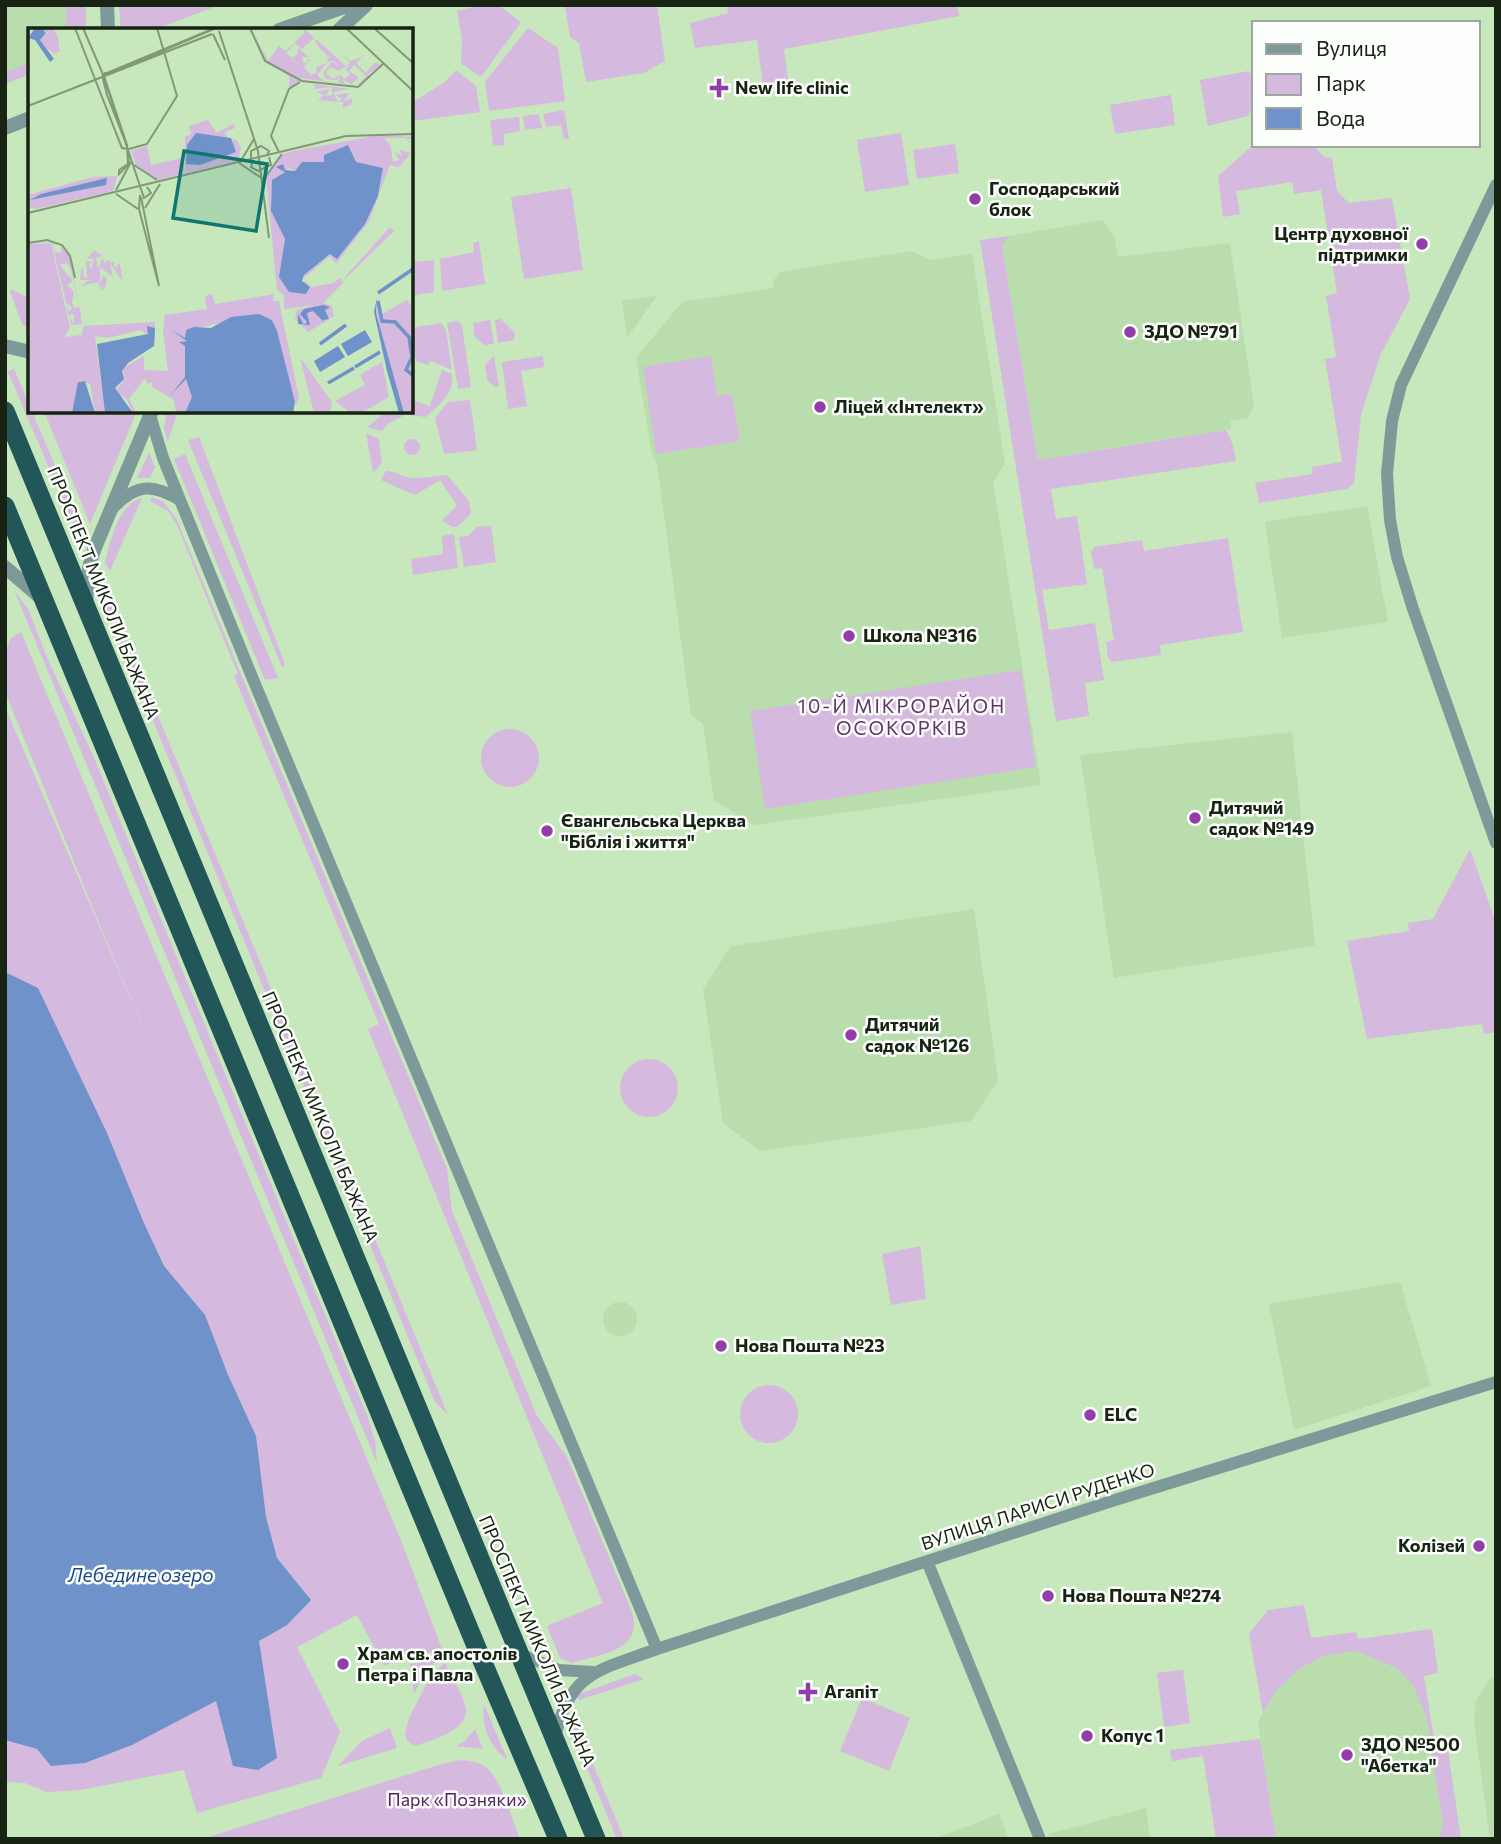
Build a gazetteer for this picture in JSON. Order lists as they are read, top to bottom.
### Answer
{
  "streets": {
    "highway": ["ПРОСПЕКТ МИКОЛИ БАЖАНА"],
    "street": ["ВУЛИЦЯ ЛАРИСИ РУДЕНКО"]
  },
  "crossings": [
    ["ПРОСПЕКТ МИКОЛИ БАЖАНА", "ВУЛИЦЯ ЛАРИСИ РУДЕНКО"]
  ],
  "districts": ["10-Й МІКРОРАЙОН ОСОКОРКІВ"],
  "water": ["Лебедине озеро"],
  "parks": ["Парк «Позняки»"],
  "places": {
    "health": ["New life clinic", "Агапіт"],
    "other": [
      "Господарський блок",
      "Центр духовної підтримки",
      "ЗДО №791",
      "Ліцей «Інтелект»",
      "Школа №316",
      "Дитячий садок №149",
      "Євангельська Церква \"Біблія і життя\"",
      "Дитячий садок №126",
      "Нова Пошта №23",
      "ELC",
      "Колізей",
      "Нова Пошта №274",
      "Храм св. апостолів Петра і Павла",
      "Копус 1",
      "ЗДО №500 \"Абетка\""
    ]
  },
  "legend": ["Вулиця", "Парк", "Вода"]
}
